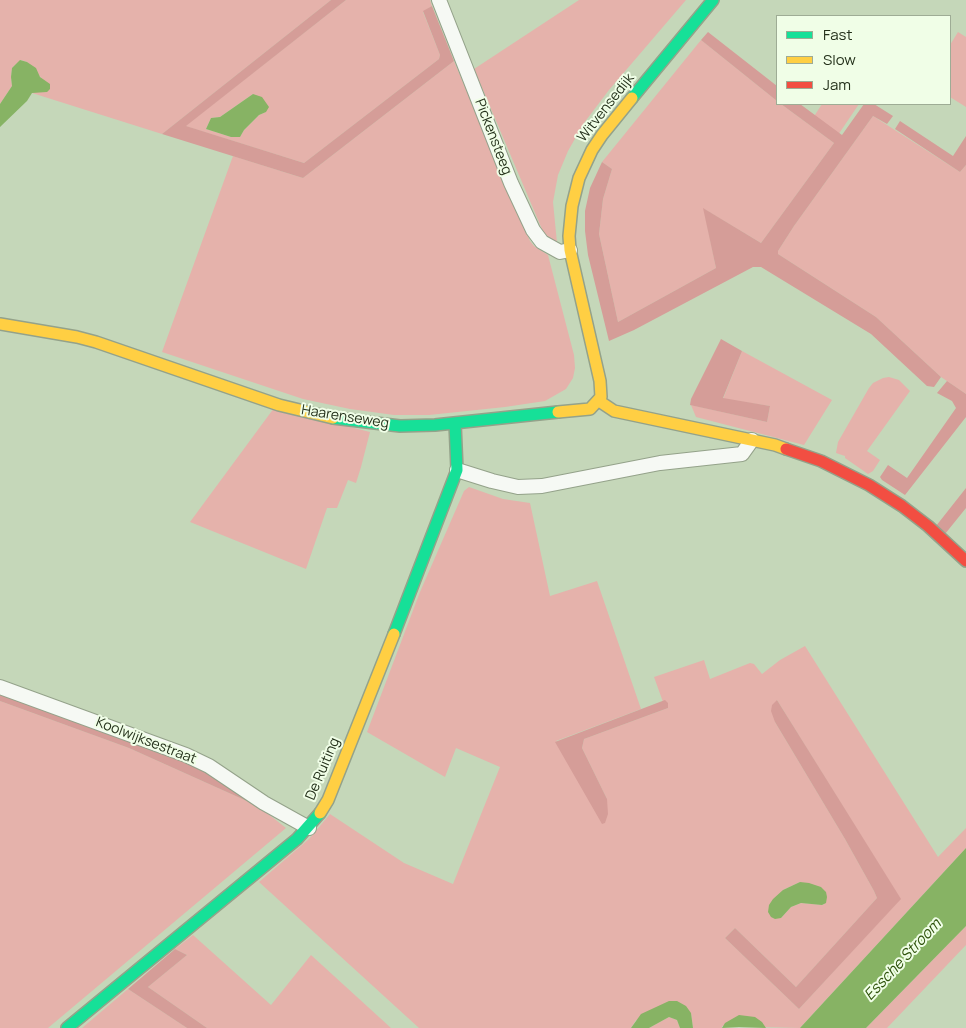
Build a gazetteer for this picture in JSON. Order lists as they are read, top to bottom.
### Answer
{
  "streets": {
    "street": [
      "Witvensedijk",
      "Pickensteeg",
      "Haarenseweg",
      "Koolwijksestraat",
      "De Ruiting"
    ]
  },
  "crossings": [
    ["Witvensedijk", "Pickensteeg"],
    ["Witvensedijk", "Haarenseweg"],
    ["Haarenseweg", "De Ruiting"],
    ["Koolwijksestraat", "De Ruiting"]
  ],
  "water": ["Essche Stroom"],
  "legend": ["Fast", "Slow", "Jam"]
}
